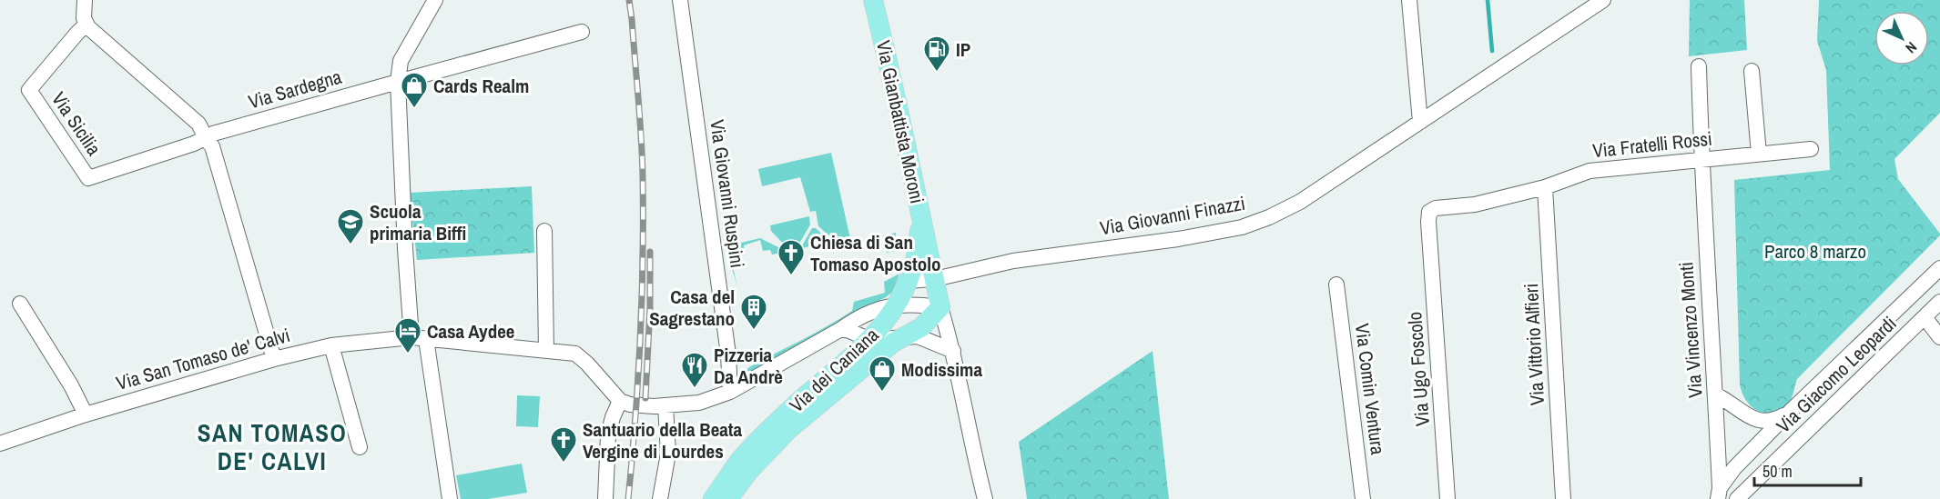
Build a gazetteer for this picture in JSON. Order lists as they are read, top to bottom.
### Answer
{
  "streets": {
    "main road": ["Via Gianbattista Moroni", "Via dei Caniana"],
    "street": [
      "Via Sardegna",
      "Via Sicilia",
      "Via Fratelli Rossi",
      "Via Giovanni Ruspini",
      "Via Giovanni Finazzi",
      "Via Vincenzo Monti",
      "Via Vittorio Alfieri",
      "Via San Tomaso de' Calvi",
      "Via Ugo Foscolo",
      "Via Giacomo Leopardi",
      "Via Comin Ventura"
    ]
  },
  "crossings": [
    ["Via Sardegna", "Via Sicilia"],
    ["Via Gianbattista Moroni", "Via Giovanni Finazzi"],
    ["Via Gianbattista Moroni", "Via dei Caniana"],
    ["Via Fratelli Rossi", "Via Vincenzo Monti"],
    ["Via Fratelli Rossi", "Via Vittorio Alfieri"],
    ["Via Fratelli Rossi", "Via Ugo Foscolo"],
    ["Via Giovanni Finazzi", "Via dei Caniana"],
    ["Via Vincenzo Monti", "Via Giacomo Leopardi"]
  ],
  "districts": ["SAN TOMASO DE' CALVI"],
  "parks": ["Parco 8 marzo"],
  "places": {
    "fuel station": ["IP"],
    "shop": ["Cards Realm", "Modissima"],
    "school or university": ["Scuola primaria Biffi"],
    "church": ["Chiesa di San Tomaso Apostolo", "Santuario della Beata Vergine di Lourdes"],
    "building": ["Casa del Sagrestano"],
    "hotel": ["Casa Aydee"],
    "restaurant": ["Pizzeria Da Andrè"]
  },
  "scale_bar": "50 m",
  "north": "bottom right"
}
